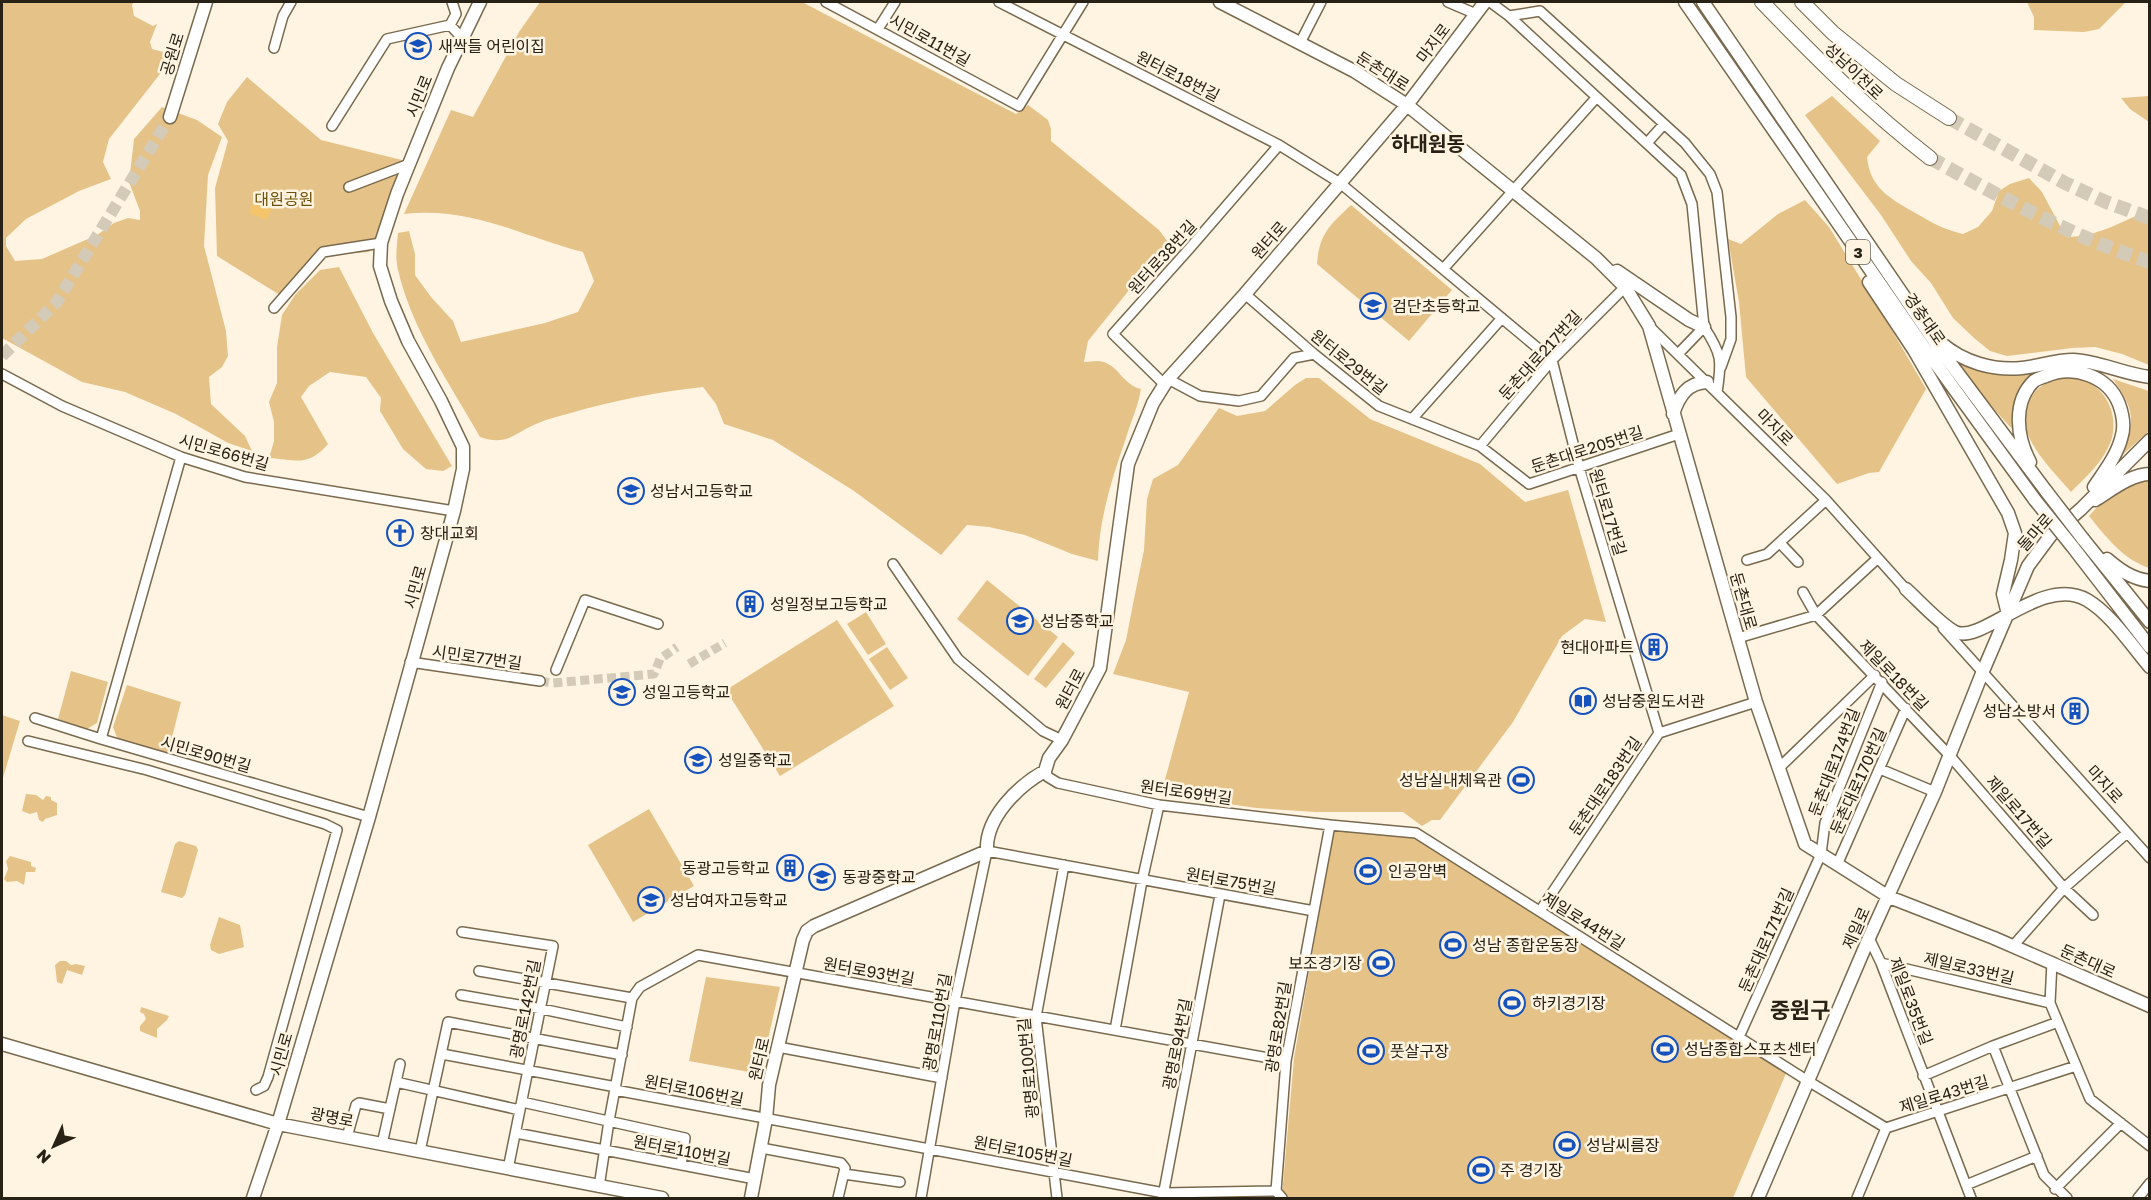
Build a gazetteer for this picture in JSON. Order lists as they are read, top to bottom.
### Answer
{
  "streets": {
    "highway": ["성남이천로"],
    "main road": [
      "마지로",
      "공원로",
      "둔촌대로",
      "시민로",
      "원터로",
      "3",
      "경충대로",
      "돌마로",
      "제일로",
      "광명로"
    ],
    "street": [
      "시민로11번길",
      "원터로18번길",
      "원터로38번길",
      "둔촌대로217번길",
      "원터로29번길",
      "둔촌대로205번길",
      "시민로66번길",
      "원터로17번길",
      "시민로77번길",
      "제일로18번길",
      "시민로90번길",
      "둔촌대로174번길",
      "둔촌대로170번길",
      "둔촌대로183번길",
      "원터로69번길",
      "제일로17번길",
      "원터로75번길",
      "제일로44번길",
      "둔촌대로171번길",
      "제일로33번길",
      "원터로93번길",
      "제일로35번길",
      "광명로142번길",
      "광명로110번길",
      "광명로82번길",
      "광명로94번길",
      "광명로100번길",
      "원터로106번길",
      "제일로43번길",
      "원터로110번길",
      "원터로105번길"
    ]
  },
  "crossings": [
    ["시민로11번길", "원터로18번길"],
    ["마지로", "둔촌대로"],
    ["마지로", "원터로"],
    ["마지로", "돌마로"],
    ["마지로", "제일로"],
    ["둔촌대로", "원터로"],
    ["둔촌대로", "둔촌대로217번길"],
    ["둔촌대로", "둔촌대로205번길"],
    ["둔촌대로", "둔촌대로174번길"],
    ["둔촌대로", "둔촌대로170번길"],
    ["둔촌대로", "둔촌대로183번길"],
    ["둔촌대로", "제일로"],
    ["둔촌대로", "둔촌대로171번길"],
    ["원터로18번길", "원터로"],
    ["원터로18번길", "원터로38번길"],
    ["시민로", "시민로66번길"],
    ["시민로", "시민로77번길"],
    ["시민로", "시민로90번길"],
    ["시민로", "광명로"],
    ["원터로", "원터로38번길"],
    ["원터로", "원터로29번길"],
    ["원터로", "원터로69번길"],
    ["원터로", "원터로75번길"],
    ["원터로", "원터로93번길"],
    ["원터로", "광명로110번길"],
    ["원터로", "원터로106번길"],
    ["원터로", "원터로110번길"],
    ["원터로", "원터로105번길"],
    ["둔촌대로217번길", "원터로29번길"],
    ["둔촌대로217번길", "둔촌대로205번길"],
    ["둔촌대로217번길", "원터로17번길"],
    ["원터로29번길", "둔촌대로205번길"],
    ["둔촌대로205번길", "원터로17번길"],
    ["원터로17번길", "둔촌대로183번길"],
    ["돌마로", "제일로"],
    ["제일로18번길", "둔촌대로174번길"],
    ["제일로18번길", "둔촌대로170번길"],
    ["제일로18번길", "제일로17번길"],
    ["제일로18번길", "제일로"],
    ["둔촌대로174번길", "둔촌대로171번길"],
    ["둔촌대로183번길", "제일로44번길"],
    ["원터로69번길", "제일로44번길"],
    ["원터로69번길", "광명로82번길"],
    ["제일로17번길", "제일로"],
    ["원터로75번길", "광명로110번길"],
    ["원터로75번길", "광명로82번길"],
    ["원터로75번길", "광명로94번길"],
    ["원터로75번길", "광명로100번길"],
    ["제일로44번길", "제일로"],
    ["제일로44번길", "둔촌대로171번길"],
    ["제일로44번길", "광명로82번길"],
    ["제일로44번길", "제일로43번길"],
    ["제일로", "제일로35번길"],
    ["제일로", "제일로43번길"],
    ["제일로33번길", "제일로35번길"],
    ["원터로93번길", "광명로110번길"],
    ["원터로93번길", "광명로82번길"],
    ["원터로93번길", "광명로94번길"],
    ["원터로93번길", "광명로100번길"],
    ["제일로35번길", "제일로43번길"],
    ["광명로142번길", "원터로106번길"],
    ["광명로142번길", "광명로"],
    ["광명로142번길", "원터로110번길"],
    ["광명로110번길", "원터로105번길"],
    ["광명로82번길", "원터로105번길"],
    ["광명로94번길", "원터로105번길"],
    ["광명로100번길", "원터로105번길"],
    ["원터로106번길", "원터로105번길"]
  ],
  "districts": ["하대원동", "중원구"],
  "parks": ["대원공원"],
  "places": {
    "school or university": [
      "새싹들 어린이집",
      "검단초등학교",
      "성남서고등학교",
      "성남중학교",
      "성일고등학교",
      "성일중학교",
      "동광중학교",
      "성남여자고등학교"
    ],
    "church": ["창대교회"],
    "building": [
      "성일정보고등학교",
      "현대아파트",
      "성남소방서",
      "동광고등학교"
    ],
    "library": ["성남중원도서관"],
    "sports": [
      "성남실내체육관",
      "인공암벽",
      "성남 종합운동장",
      "보조경기장",
      "하키경기장",
      "성남종합스포츠센터",
      "풋살구장",
      "성남씨름장",
      "주 경기장"
    ]
  },
  "north": "bottom left"
}
